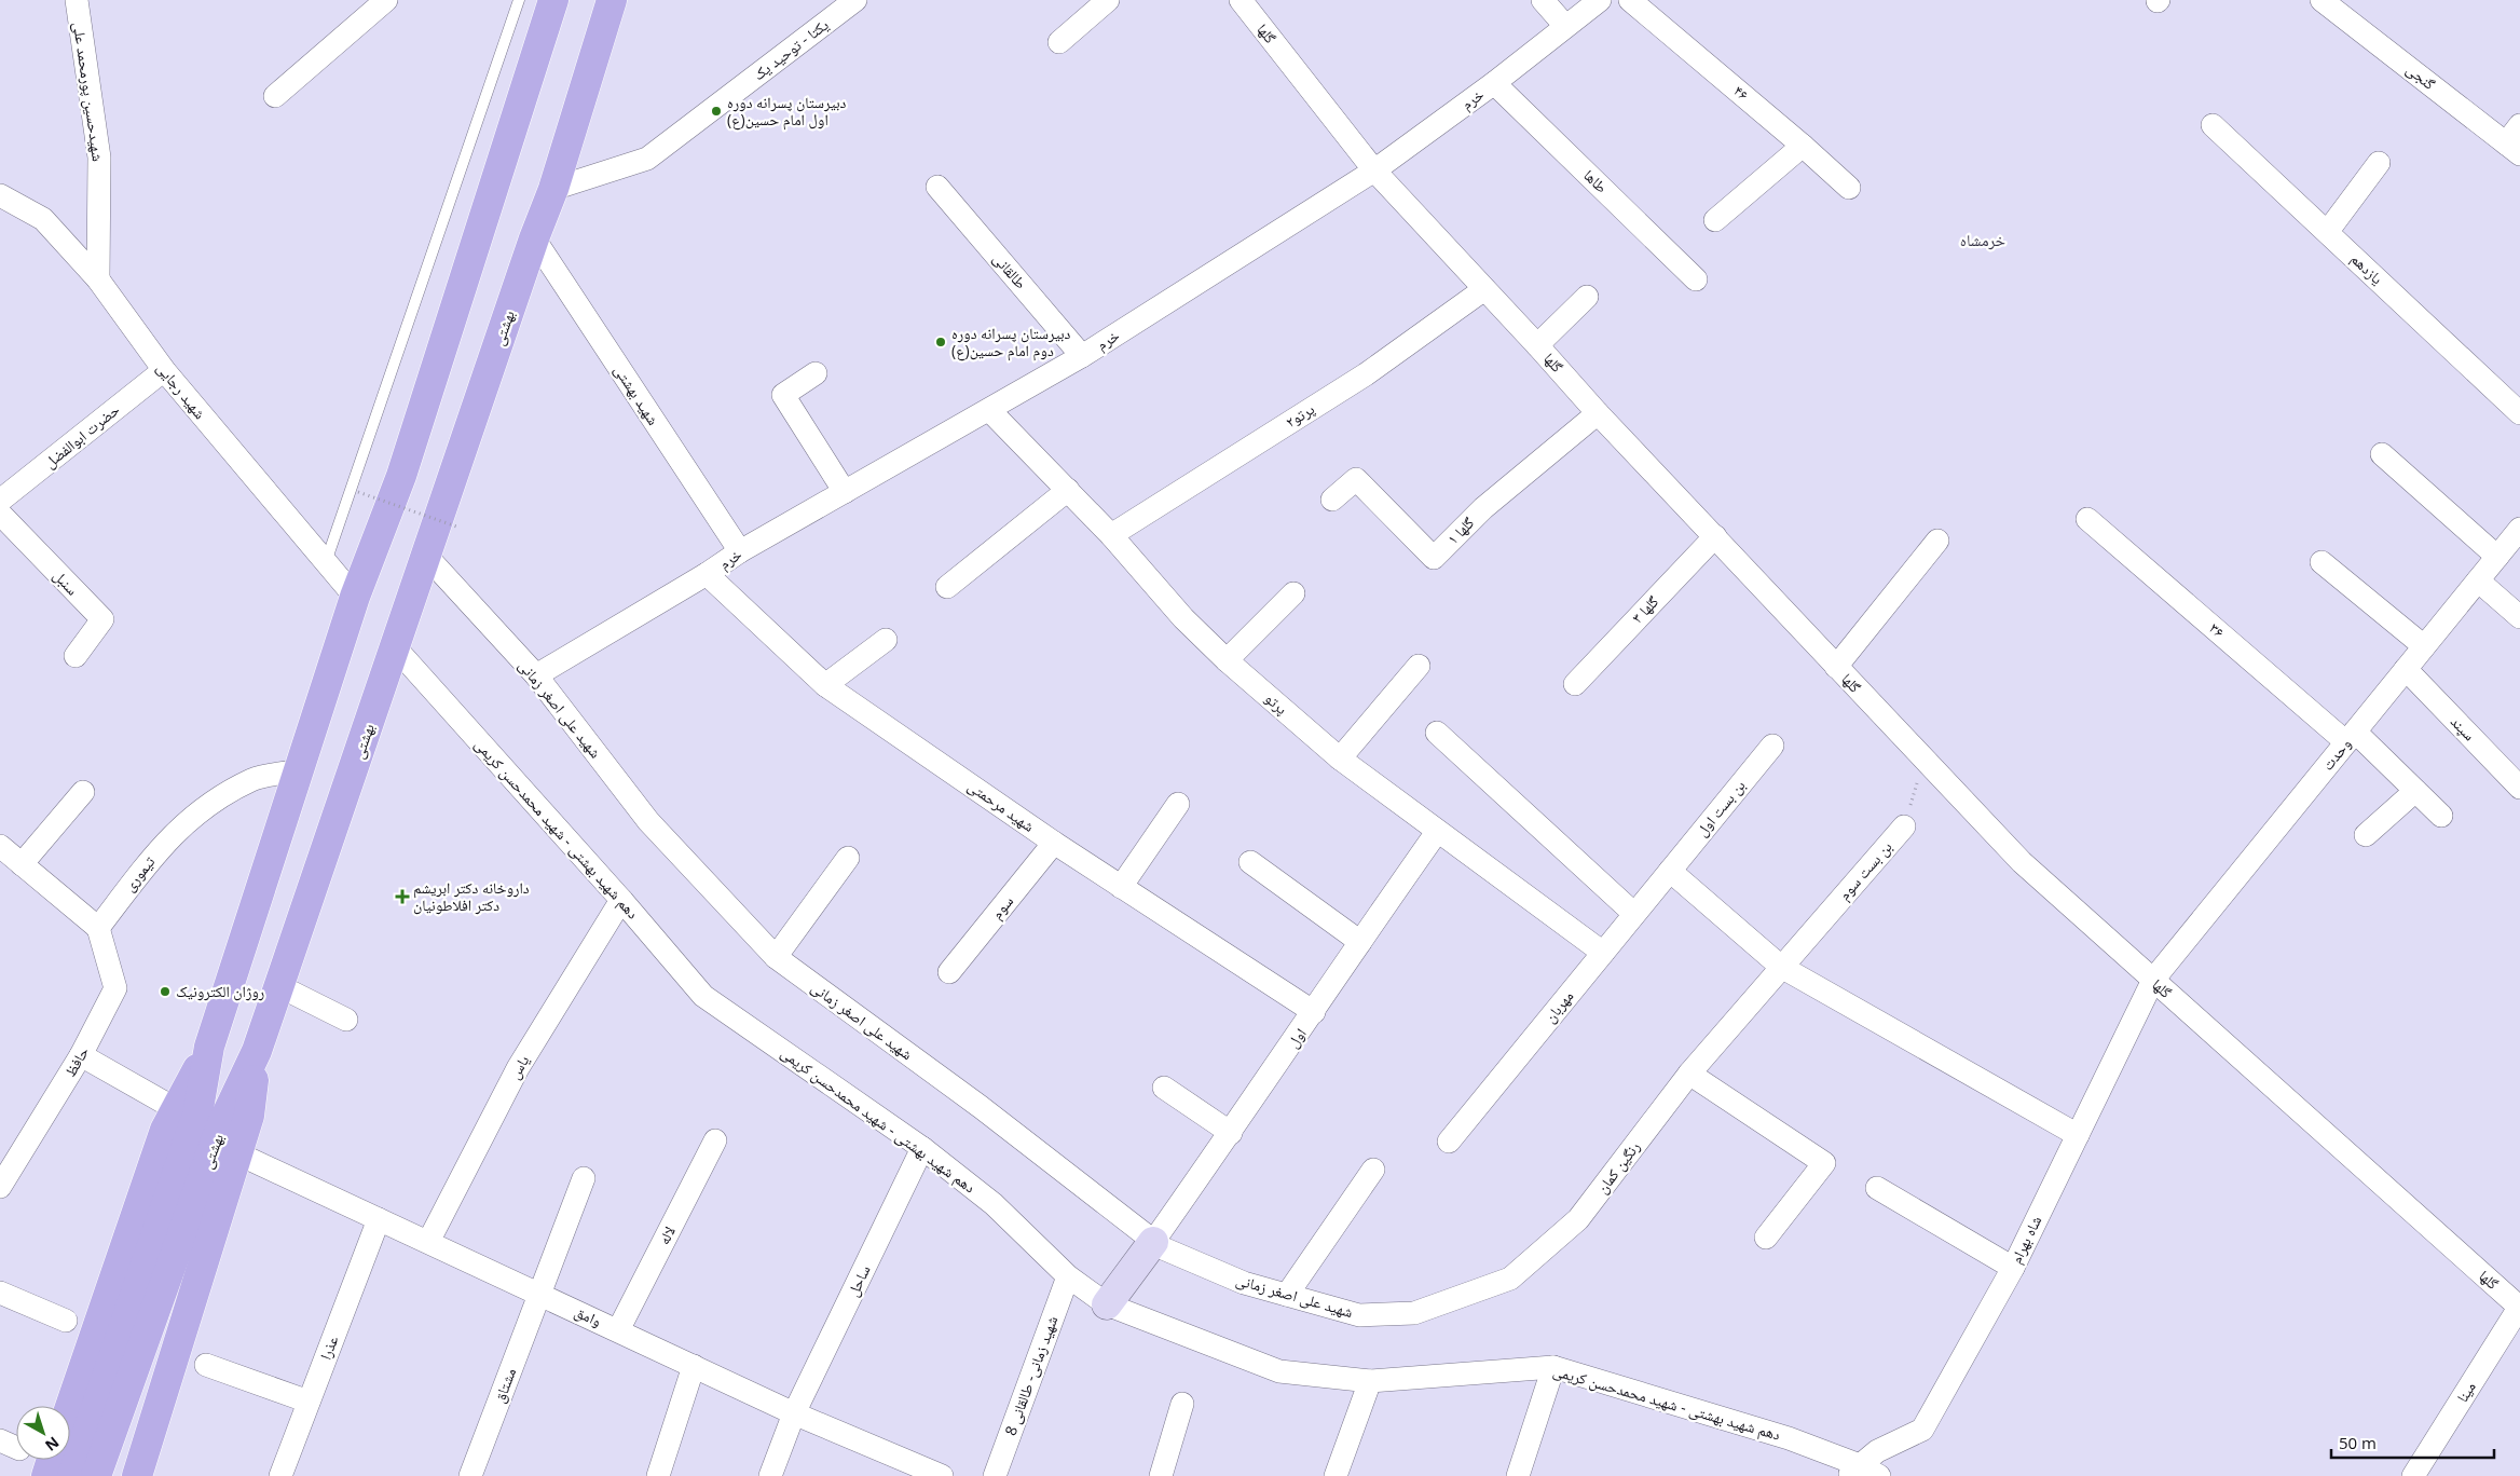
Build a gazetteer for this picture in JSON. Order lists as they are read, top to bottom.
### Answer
{
  "streets": {
    "main road": ["بهشتی"],
    "street": [
      "گلها",
      "یکتا - توحید یک",
      "گنجی",
      "شهیدحسین پورمحمد علی",
      "۴۶",
      "خرم",
      "طاها",
      "یازدهم",
      "طالقانی",
      "شهید رجایی",
      "شهید بهشتی",
      "پرتو۲",
      "حضرت ابوالفضل",
      "گلها ۱",
      "سنبل",
      "گلها ۳",
      "۳۶",
      "پرتو",
      "شهید علی اصغر زمانی",
      "سپند",
      "وحدت",
      "شهید مرحمتی",
      "بن بست اول",
      "دهم شهید بهشتی - شهید محمدحسن کریمی",
      "بن بست سوم",
      "تیموری",
      "سوم",
      "مهربان",
      "اول",
      "حافظ",
      "یاس",
      "رنگین کمان",
      "لاله",
      "شاه بهرام",
      "ساحل",
      "وامق",
      "عذرا",
      "شهید زمانی- طالقانی 8",
      "مشتاق",
      "مینا"
    ]
  },
  "crossings": [
    ["گلها", "خرم"],
    ["گلها", "پرتو۲"],
    ["گلها", "گلها ۱"],
    ["گلها", "گلها ۳"],
    ["گلها", "وحدت"],
    ["گلها", "شاه بهرام"],
    ["گلها", "مینا"],
    ["یکتا - توحید یک", "بهشتی"],
    ["شهیدحسین پورمحمد علی", "شهید رجایی"],
    ["خرم", "طاها"],
    ["خرم", "طالقانی"],
    ["خرم", "شهید بهشتی"],
    ["خرم", "پرتو"],
    ["خرم", "شهید علی اصغر زمانی"],
    ["خرم", "شهید مرحمتی"],
    ["بهشتی", "شهید رجایی"],
    ["بهشتی", "شهید بهشتی"],
    ["بهشتی", "شهید علی اصغر زمانی"],
    ["بهشتی", "دهم شهید بهشتی - شهید محمدحسن کریمی"],
    ["بهشتی", "تیموری"],
    ["شهید رجایی", "حضرت ابوالفضل"],
    ["پرتو۲", "پرتو"],
    ["۳۶", "وحدت"],
    ["پرتو", "مهربان"],
    ["پرتو", "اول"],
    ["شهید علی اصغر زمانی", "اول"],
    ["شهید علی اصغر زمانی", "رنگین کمان"],
    ["سپند", "وحدت"],
    ["وحدت", "شاه بهرام"],
    ["شهید مرحمتی", "سوم"],
    ["شهید مرحمتی", "اول"],
    ["بن بست اول", "مهربان"],
    ["دهم شهید بهشتی - شهید محمدحسن کریمی", "یاس"],
    ["دهم شهید بهشتی - شهید محمدحسن کریمی", "شاه بهرام"],
    ["دهم شهید بهشتی - شهید محمدحسن کریمی", "ساحل"],
    ["دهم شهید بهشتی - شهید محمدحسن کریمی", "شهید زمانی- طالقانی 8"],
    ["بن بست سوم", "رنگین کمان"],
    ["تیموری", "حافظ"],
    ["یاس", "وامق"],
    ["لاله", "وامق"],
    ["ساحل", "وامق"],
    ["وامق", "عذرا"],
    ["وامق", "مشتاق"]
  ],
  "districts": ["خرمشاه"],
  "places": {
    "other": ["دبیرستان پسرانه دوره اول امام حسین(ع)", "دبیرستان پسرانه دوره دوم امام حسین(ع)", "روژان الکترونیک"],
    "health": ["داروخانه دکتر ابریشم دکتر افلاطونیان"]
  },
  "scale_bar": "50 m",
  "north": "bottom right"
}
